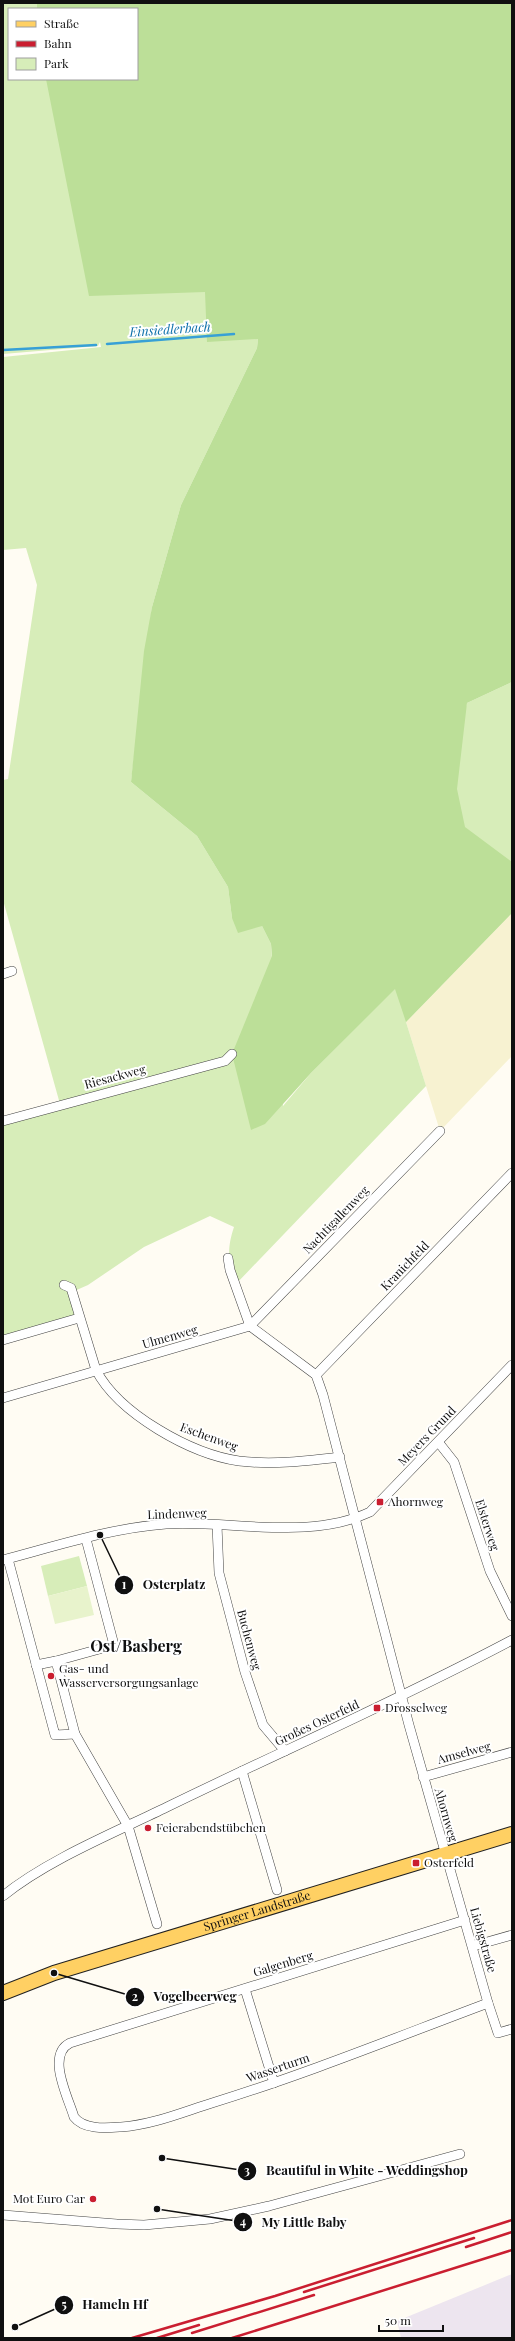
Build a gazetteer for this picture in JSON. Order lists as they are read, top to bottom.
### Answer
{
  "streets": {
    "main road": ["Springer Landstraße"],
    "street": [
      "Riesackweg",
      "Nachtigallenweg",
      "Kranichfeld",
      "Ulmenweg",
      "Meyers Grund",
      "Eschenweg",
      "Lindenweg",
      "Elsterweg",
      "Buchenweg",
      "Großes Osterfeld",
      "Amselweg",
      "Ahornweg",
      "Liebigstraße",
      "Galgenberg",
      "Wasserturm"
    ]
  },
  "crossings": [
    ["Nachtigallenweg", "Ulmenweg"],
    ["Kranichfeld", "Ahornweg"],
    ["Ulmenweg", "Eschenweg"],
    ["Meyers Grund", "Lindenweg"],
    ["Meyers Grund", "Elsterweg"],
    ["Meyers Grund", "Ahornweg"],
    ["Eschenweg", "Ahornweg"],
    ["Lindenweg", "Buchenweg"],
    ["Lindenweg", "Ahornweg"],
    ["Buchenweg", "Großes Osterfeld"],
    ["Großes Osterfeld", "Ahornweg"],
    ["Amselweg", "Ahornweg"],
    ["Ahornweg", "Springer Landstraße"],
    ["Ahornweg", "Liebigstraße"],
    ["Springer Landstraße", "Liebigstraße"],
    ["Liebigstraße", "Galgenberg"],
    ["Liebigstraße", "Wasserturm"],
    ["Galgenberg", "Wasserturm"]
  ],
  "districts": ["Ost/Basberg"],
  "water": ["Einsiedlerbach"],
  "places": {
    "transit": ["Ahornweg", "Drosselweg", "Osterfeld"],
    "other": [
      "Osterplatz",
      "Gas- und Wasserversorgungsanlage",
      "Feierabendstübchen",
      "Vogelbeerweg",
      "Beautiful in White - Weddingshop",
      "Mot Euro Car",
      "My Little Baby",
      "Hameln Hf"
    ]
  },
  "legend": ["Straße", "Bahn", "Park"],
  "scale_bar": "50 m"
}
